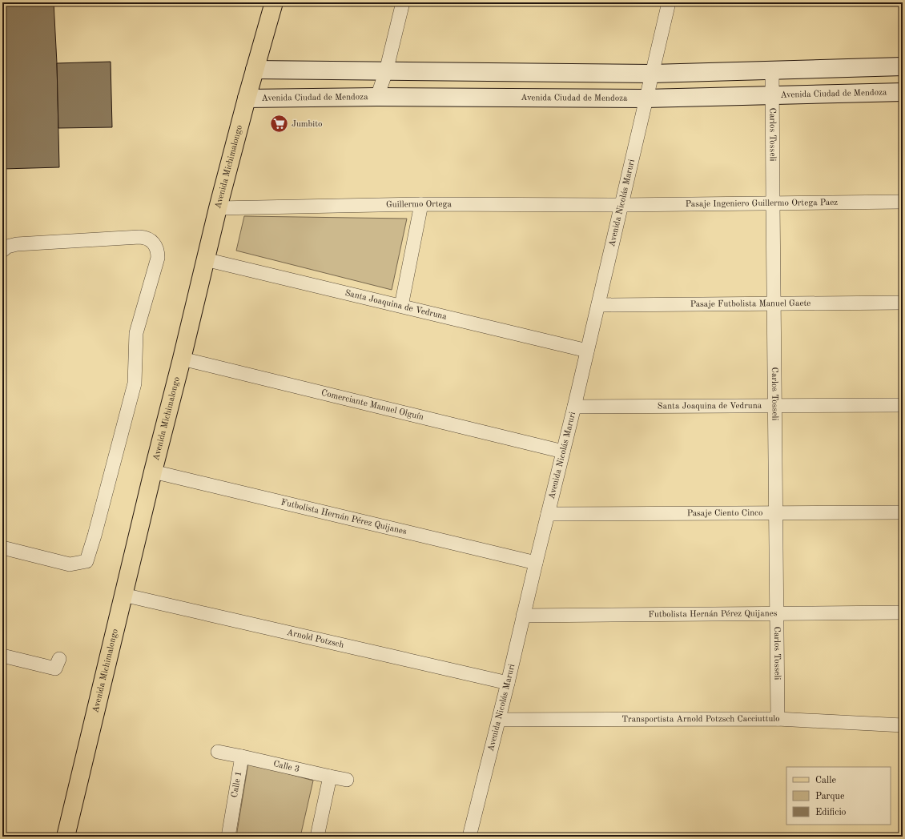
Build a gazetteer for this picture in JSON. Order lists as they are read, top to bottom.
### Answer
{
  "streets": {
    "main road": ["Avenida Michimalongo"],
    "street": [
      "Avenida Ciudad de Mendoza",
      "Carlos Tosseli",
      "Avenida Nicolás Maruri",
      "Pasaje Ingeniero Guillermo Ortega Paez",
      "Guillermo Ortega",
      "Pasaje Futbolista Manuel Gaete",
      "Santa Joaquina de Vedruna",
      "Comerciante Manuel Olguín",
      "Pasaje Ciento Cinco",
      "Futbolista Hernán Pérez Quijanes",
      "Arnold Potzsch",
      "Transportista Arnold Potzsch Cacciuttulo",
      "Calle 3",
      "Calle 1"
    ]
  },
  "crossings": [
    ["Avenida Ciudad de Mendoza", "Carlos Tosseli"],
    ["Avenida Ciudad de Mendoza", "Avenida Michimalongo"],
    ["Avenida Ciudad de Mendoza", "Avenida Nicolás Maruri"],
    ["Carlos Tosseli", "Pasaje Ingeniero Guillermo Ortega Paez"],
    ["Carlos Tosseli", "Pasaje Futbolista Manuel Gaete"],
    ["Carlos Tosseli", "Santa Joaquina de Vedruna"],
    ["Carlos Tosseli", "Pasaje Ciento Cinco"],
    ["Carlos Tosseli", "Futbolista Hernán Pérez Quijanes"],
    ["Carlos Tosseli", "Transportista Arnold Potzsch Cacciuttulo"],
    ["Avenida Michimalongo", "Guillermo Ortega"],
    ["Avenida Michimalongo", "Santa Joaquina de Vedruna"],
    ["Avenida Michimalongo", "Comerciante Manuel Olguín"],
    ["Avenida Michimalongo", "Futbolista Hernán Pérez Quijanes"],
    ["Avenida Michimalongo", "Arnold Potzsch"],
    ["Avenida Nicolás Maruri", "Pasaje Ingeniero Guillermo Ortega Paez"],
    ["Avenida Nicolás Maruri", "Guillermo Ortega"],
    ["Avenida Nicolás Maruri", "Pasaje Futbolista Manuel Gaete"],
    ["Avenida Nicolás Maruri", "Santa Joaquina de Vedruna"],
    ["Avenida Nicolás Maruri", "Comerciante Manuel Olguín"],
    ["Avenida Nicolás Maruri", "Pasaje Ciento Cinco"],
    ["Avenida Nicolás Maruri", "Futbolista Hernán Pérez Quijanes"],
    ["Avenida Nicolás Maruri", "Arnold Potzsch"],
    ["Avenida Nicolás Maruri", "Transportista Arnold Potzsch Cacciuttulo"],
    ["Pasaje Ingeniero Guillermo Ortega Paez", "Guillermo Ortega"],
    ["Calle 3", "Calle 1"]
  ],
  "places": {
    "supermarket": ["Jumbito"]
  },
  "legend": ["Calle", "Parque", "Edificio"]
}
